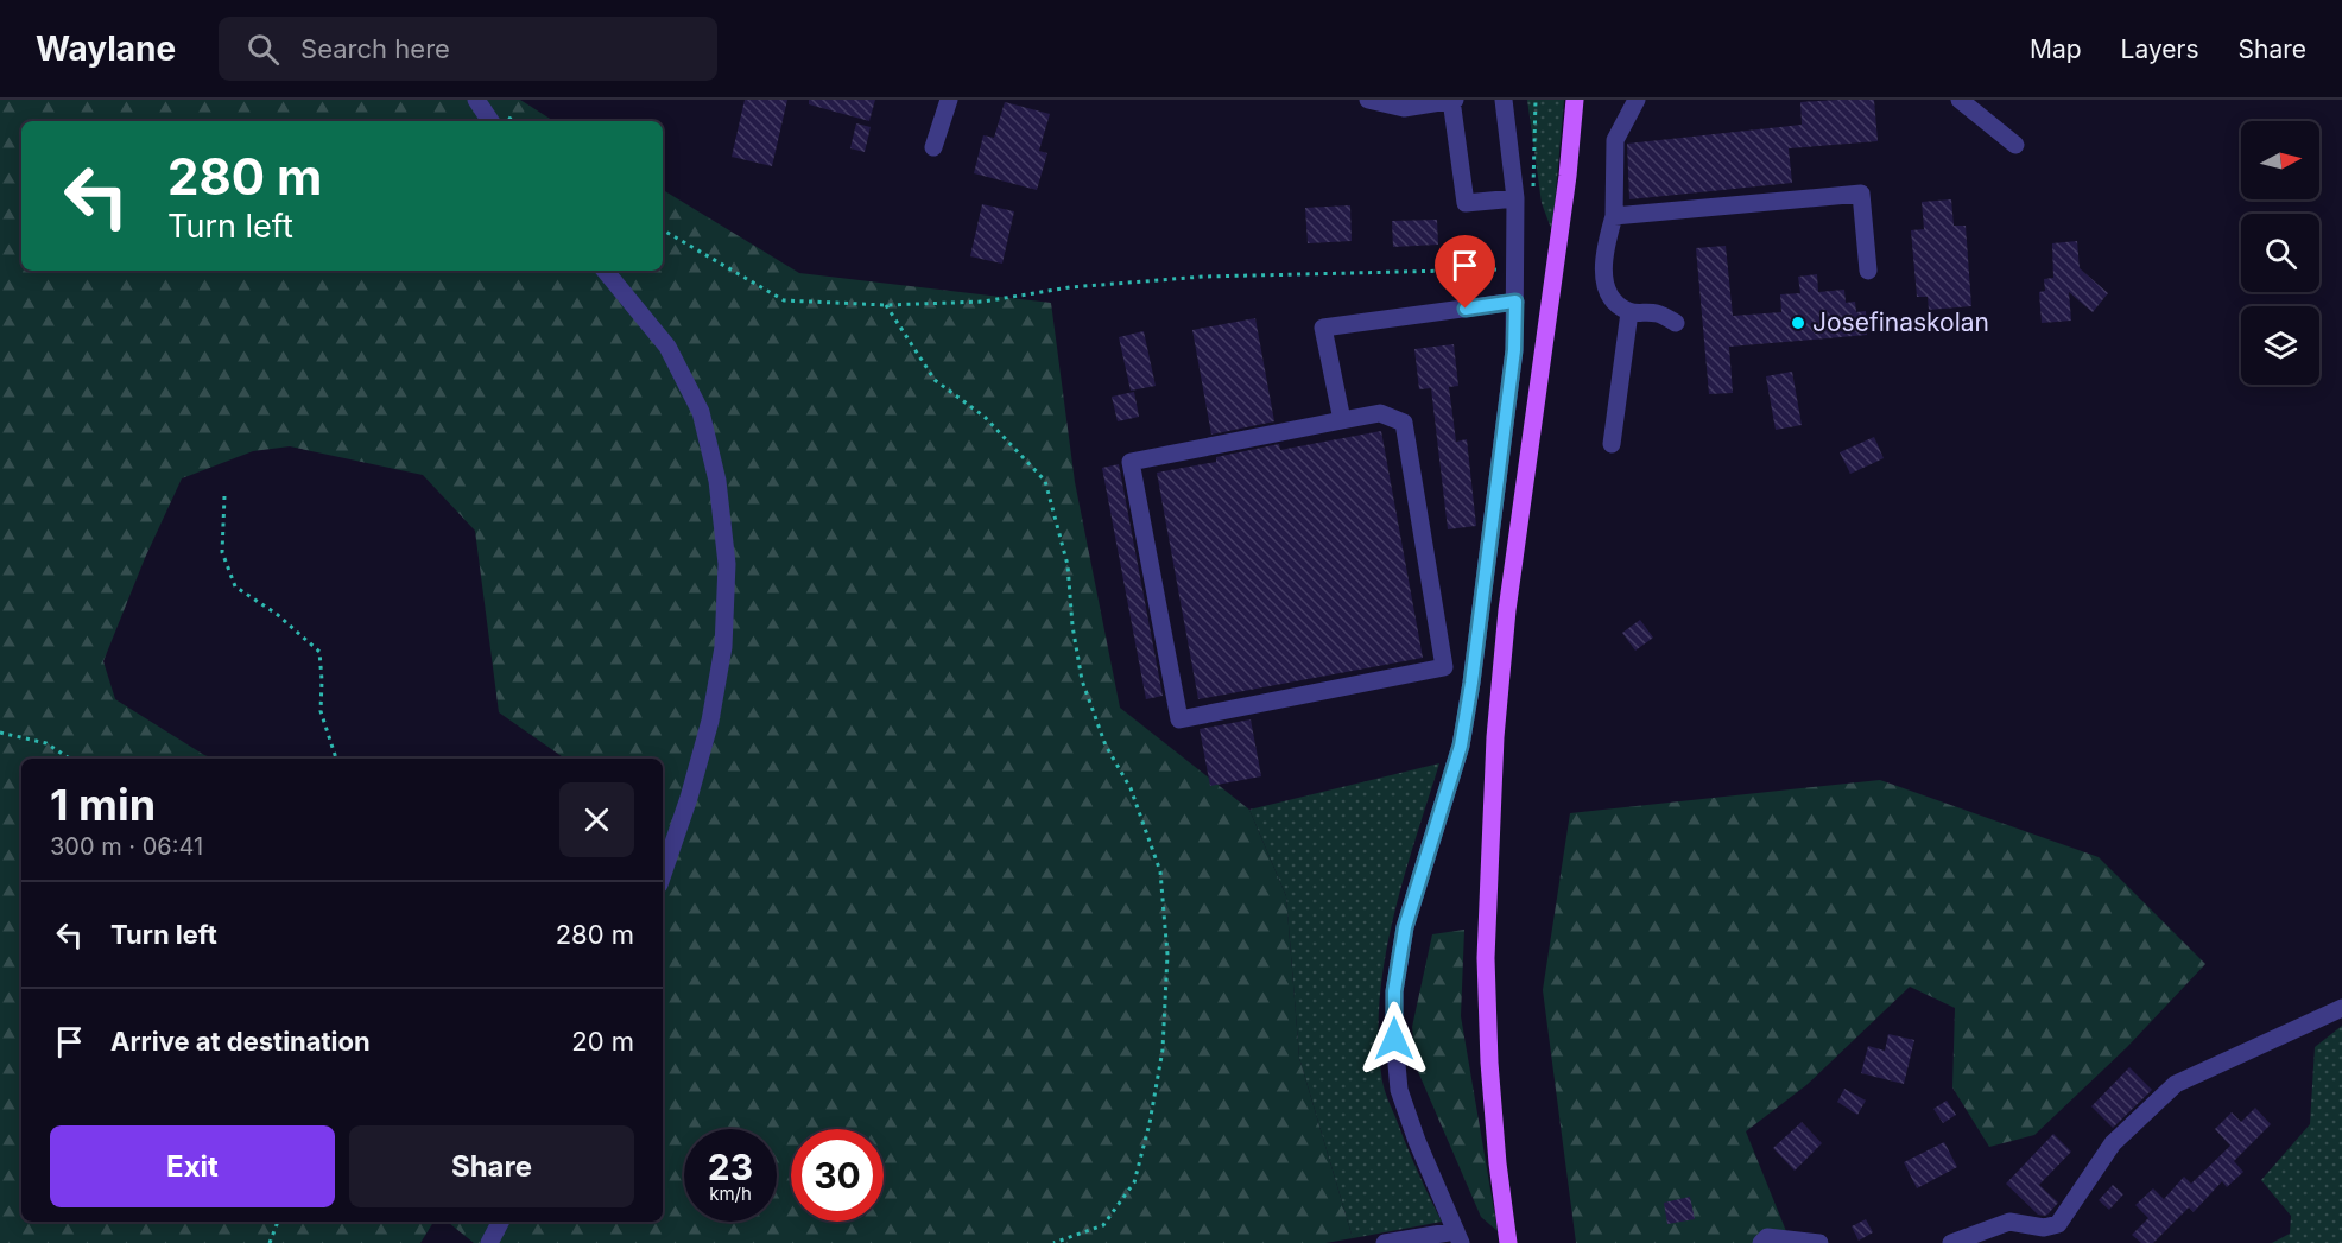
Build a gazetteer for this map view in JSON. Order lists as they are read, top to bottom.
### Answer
{
  "places": ["Josefinaskolan"],
  "north": "right",
  "page": {
    "header": "Waylane",
    "search": "Search here",
    "nav": ["Map", "Layers", "Share"],
    "turn": ["280 m", "Turn left"],
    "heading": ["1 min", "300 m · 06:41"],
    "list": [
      {
        "name": "Turn left",
        "value": "280 m"
      },
      {
        "name": "Arrive at destination",
        "value": "20 m"
      }
    ],
    "buttons": ["Exit", "Share"],
    "speed": "23 km/h",
    "limit": "30"
  }
}
